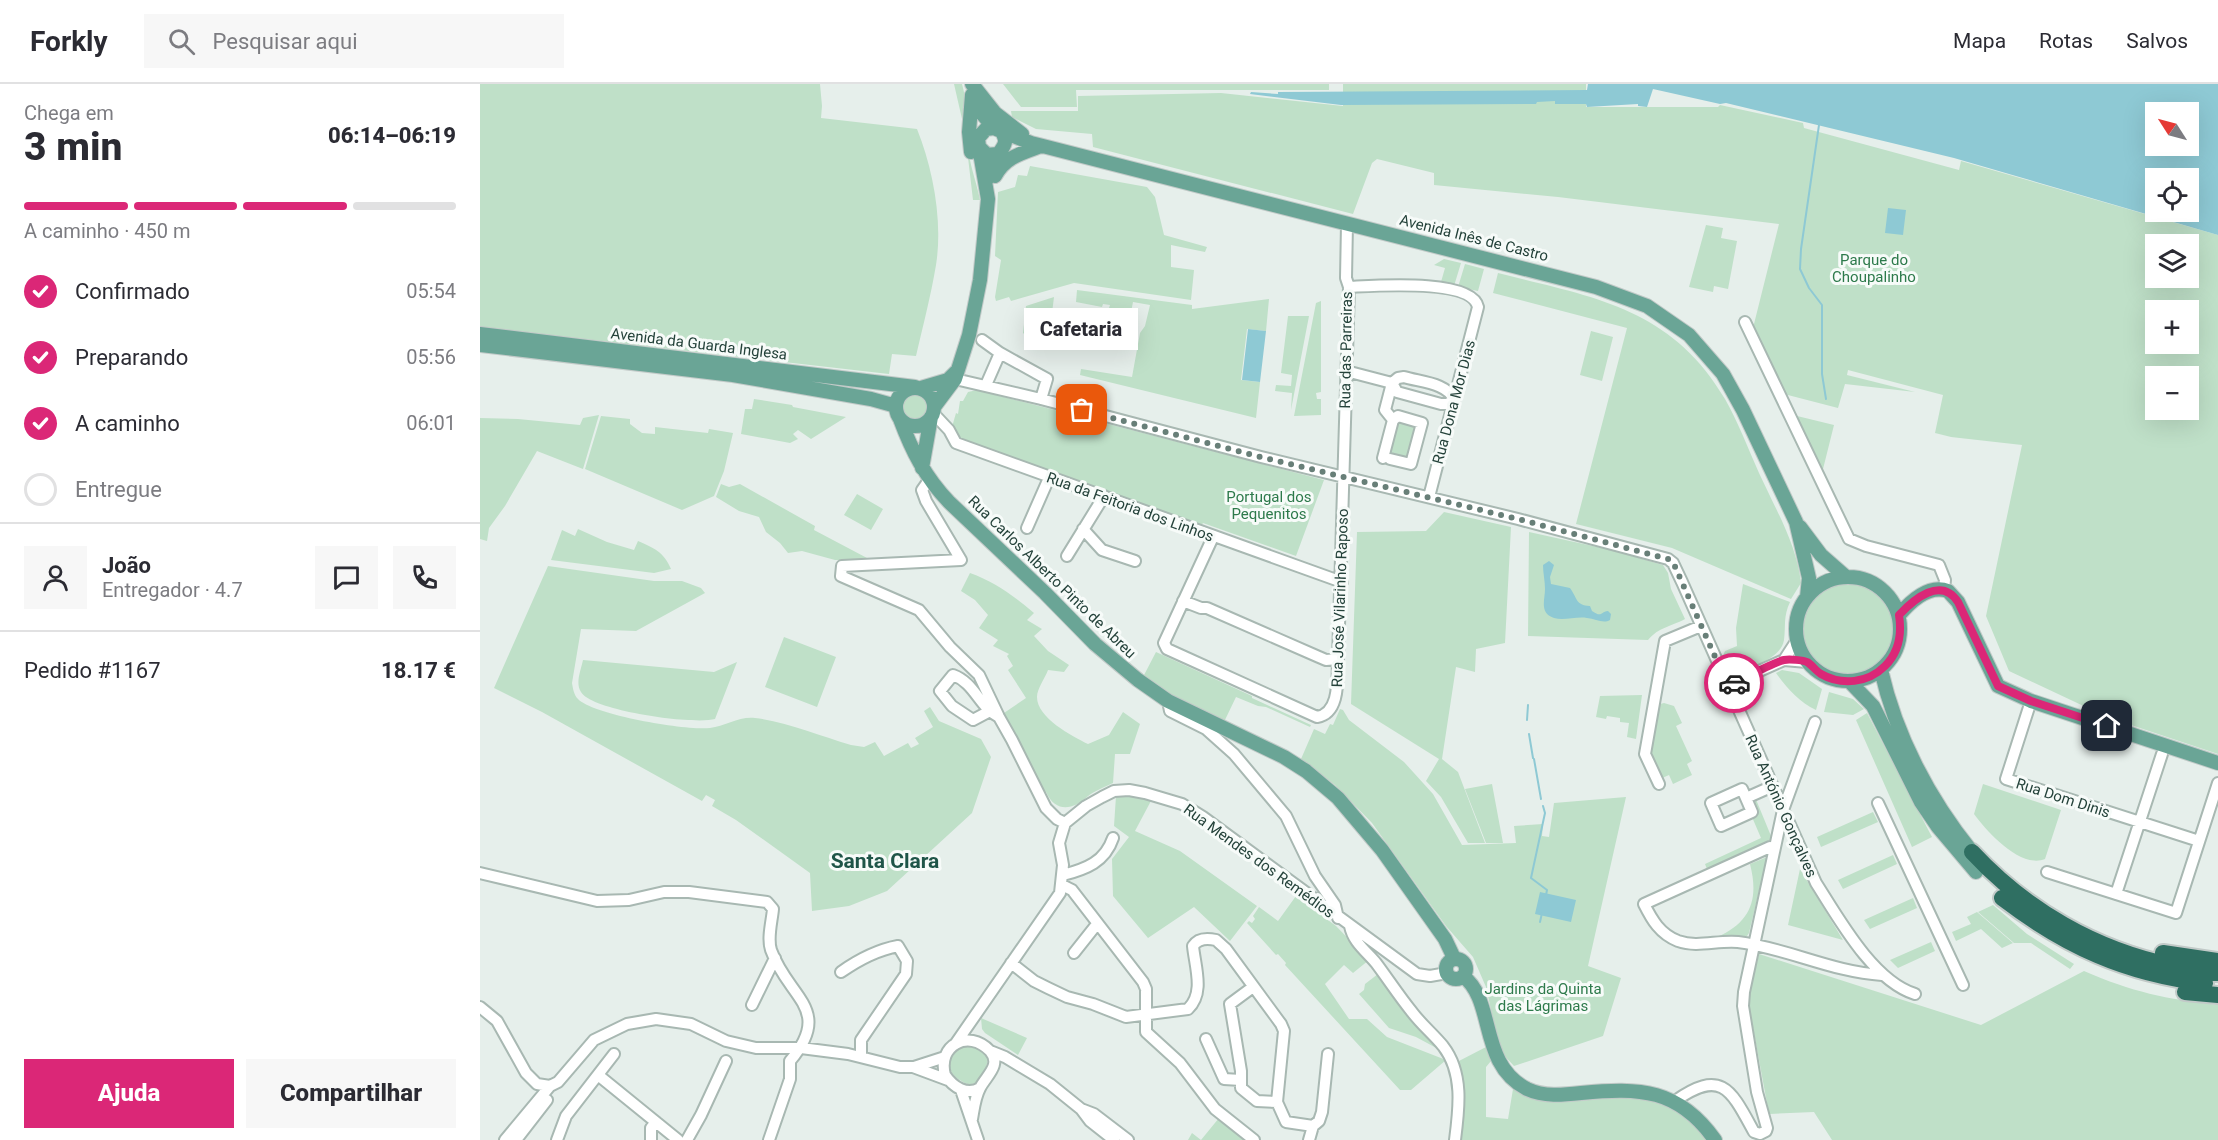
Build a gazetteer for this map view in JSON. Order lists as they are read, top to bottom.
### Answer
{
  "streets": {
    "main road": ["Avenida Inês de Castro", "Avenida da Guarda Inglesa", "Rua Carlos Alberto Pinto de Abreu"],
    "street": [
      "Rua das Parreiras",
      "Rua Dona Mor Dias",
      "Rua da Feitoria dos Linhos",
      "Rua José Vilarinho Raposo",
      "Rua Dom Dinis",
      "Rua António Gonçalves",
      "Rua Mendes dos Remédios"
    ]
  },
  "crossings": [
    ["Avenida Inês de Castro", "Rua das Parreiras"],
    ["Avenida da Guarda Inglesa", "Rua da Feitoria dos Linhos"],
    ["Avenida da Guarda Inglesa", "Rua Carlos Alberto Pinto de Abreu"],
    ["Rua das Parreiras", "Rua Dona Mor Dias"],
    ["Rua das Parreiras", "Rua José Vilarinho Raposo"],
    ["Rua Dona Mor Dias", "Rua António Gonçalves"],
    ["Rua da Feitoria dos Linhos", "Rua Carlos Alberto Pinto de Abreu"],
    ["Rua da Feitoria dos Linhos", "Rua José Vilarinho Raposo"],
    ["Rua Carlos Alberto Pinto de Abreu", "Rua Mendes dos Remédios"]
  ],
  "districts": ["Santa Clara"],
  "parks": ["Parque do Choupalinho", "Portugal dos Pequenitos", "Jardins da Quinta das Lágrimas"],
  "places": ["Cafetaria"],
  "north": "top left",
  "page": {
    "header": "Forkly",
    "search": "Pesquisar aqui",
    "nav": ["Mapa", "Rotas", "Salvos"],
    "heading": ["3 min", "Chega em", "06:14–06:19"],
    "panel": [
      "João",
      "Entregador · 4.7",
      "Pedido #1167",
      "18.17 €"
    ],
    "map_buttons": ["+", "−"],
    "bar": "A caminho · 450 m",
    "list": [
      ["Confirmado", "05:54"],
      ["Preparando", "05:56"],
      ["A caminho", "06:01"],
      "Entregue"
    ],
    "bubble": "Cafetaria",
    "buttons": ["Ajuda", "Compartilhar"]
  }
}
